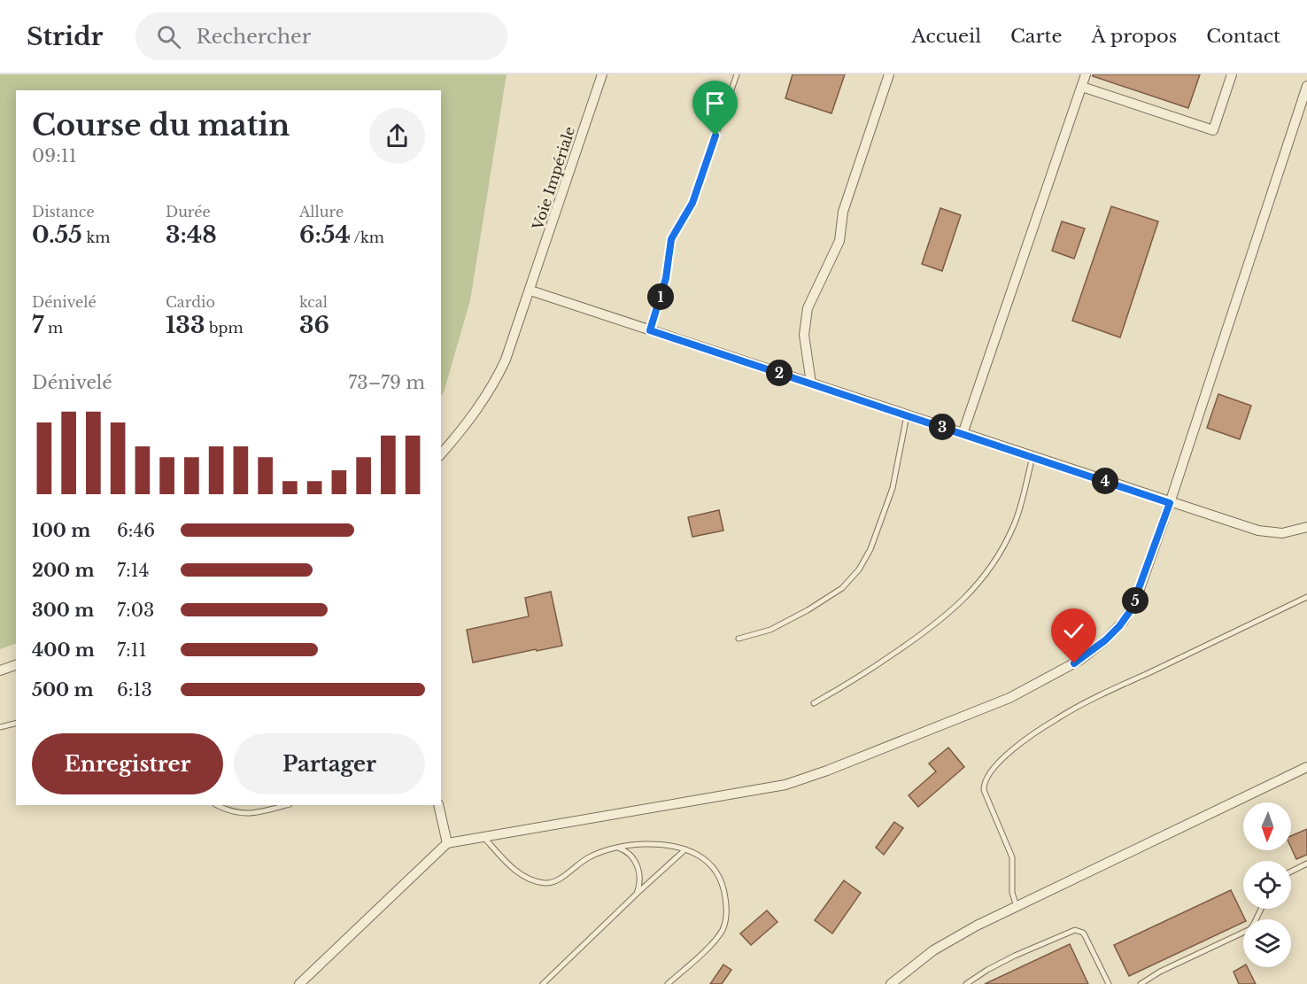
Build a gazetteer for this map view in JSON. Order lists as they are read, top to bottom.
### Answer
{
  "streets": {
    "street": ["Voie Impériale"]
  },
  "north": "bottom",
  "page": {
    "header": "Stridr",
    "search": "Rechercher",
    "nav": [
      "Accueil",
      "Carte",
      "À propos",
      "Contact"
    ],
    "heading": ["Course du matin", "09:11"],
    "stats": [
      ["Distance", "0.55 km"],
      ["Durée", "3:48"],
      ["Allure", "6:54 /km"],
      ["Dénivelé", "7 m"],
      ["Cardio", "133 bpm"],
      ["kcal", "36"]
    ],
    "pins": [
      "1",
      "2",
      "3",
      "4",
      "5"
    ],
    "chart": ["Dénivelé", "73–79 m"],
    "list": [
      {
        "name": "100 m",
        "note": "6:46"
      },
      {
        "name": "200 m",
        "note": "7:14"
      },
      {
        "name": "300 m",
        "note": "7:03"
      },
      {
        "name": "400 m",
        "note": "7:11"
      },
      {
        "name": "500 m",
        "note": "6:13"
      }
    ],
    "buttons": ["Enregistrer", "Partager"]
  }
}
